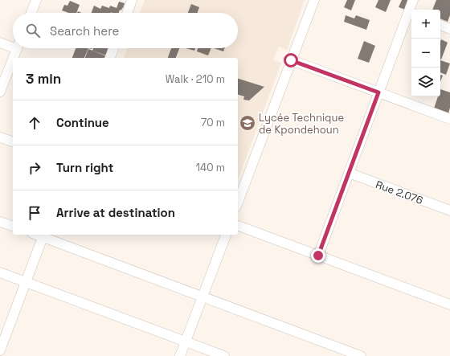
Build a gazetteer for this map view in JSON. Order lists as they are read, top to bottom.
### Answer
{
  "streets": {
    "street": ["Rue 2.076"]
  },
  "places": {
    "school or university": ["Lycée Technique de Kpondehoun"]
  },
  "page": {
    "map_buttons": ["+", "−"],
    "search": "Search here",
    "heading": ["3 min", "Walk · 210 m"],
    "list": [
      ["Continue", "70 m"],
      ["Turn right", "140 m"],
      "Arrive at destination"
    ]
  }
}
